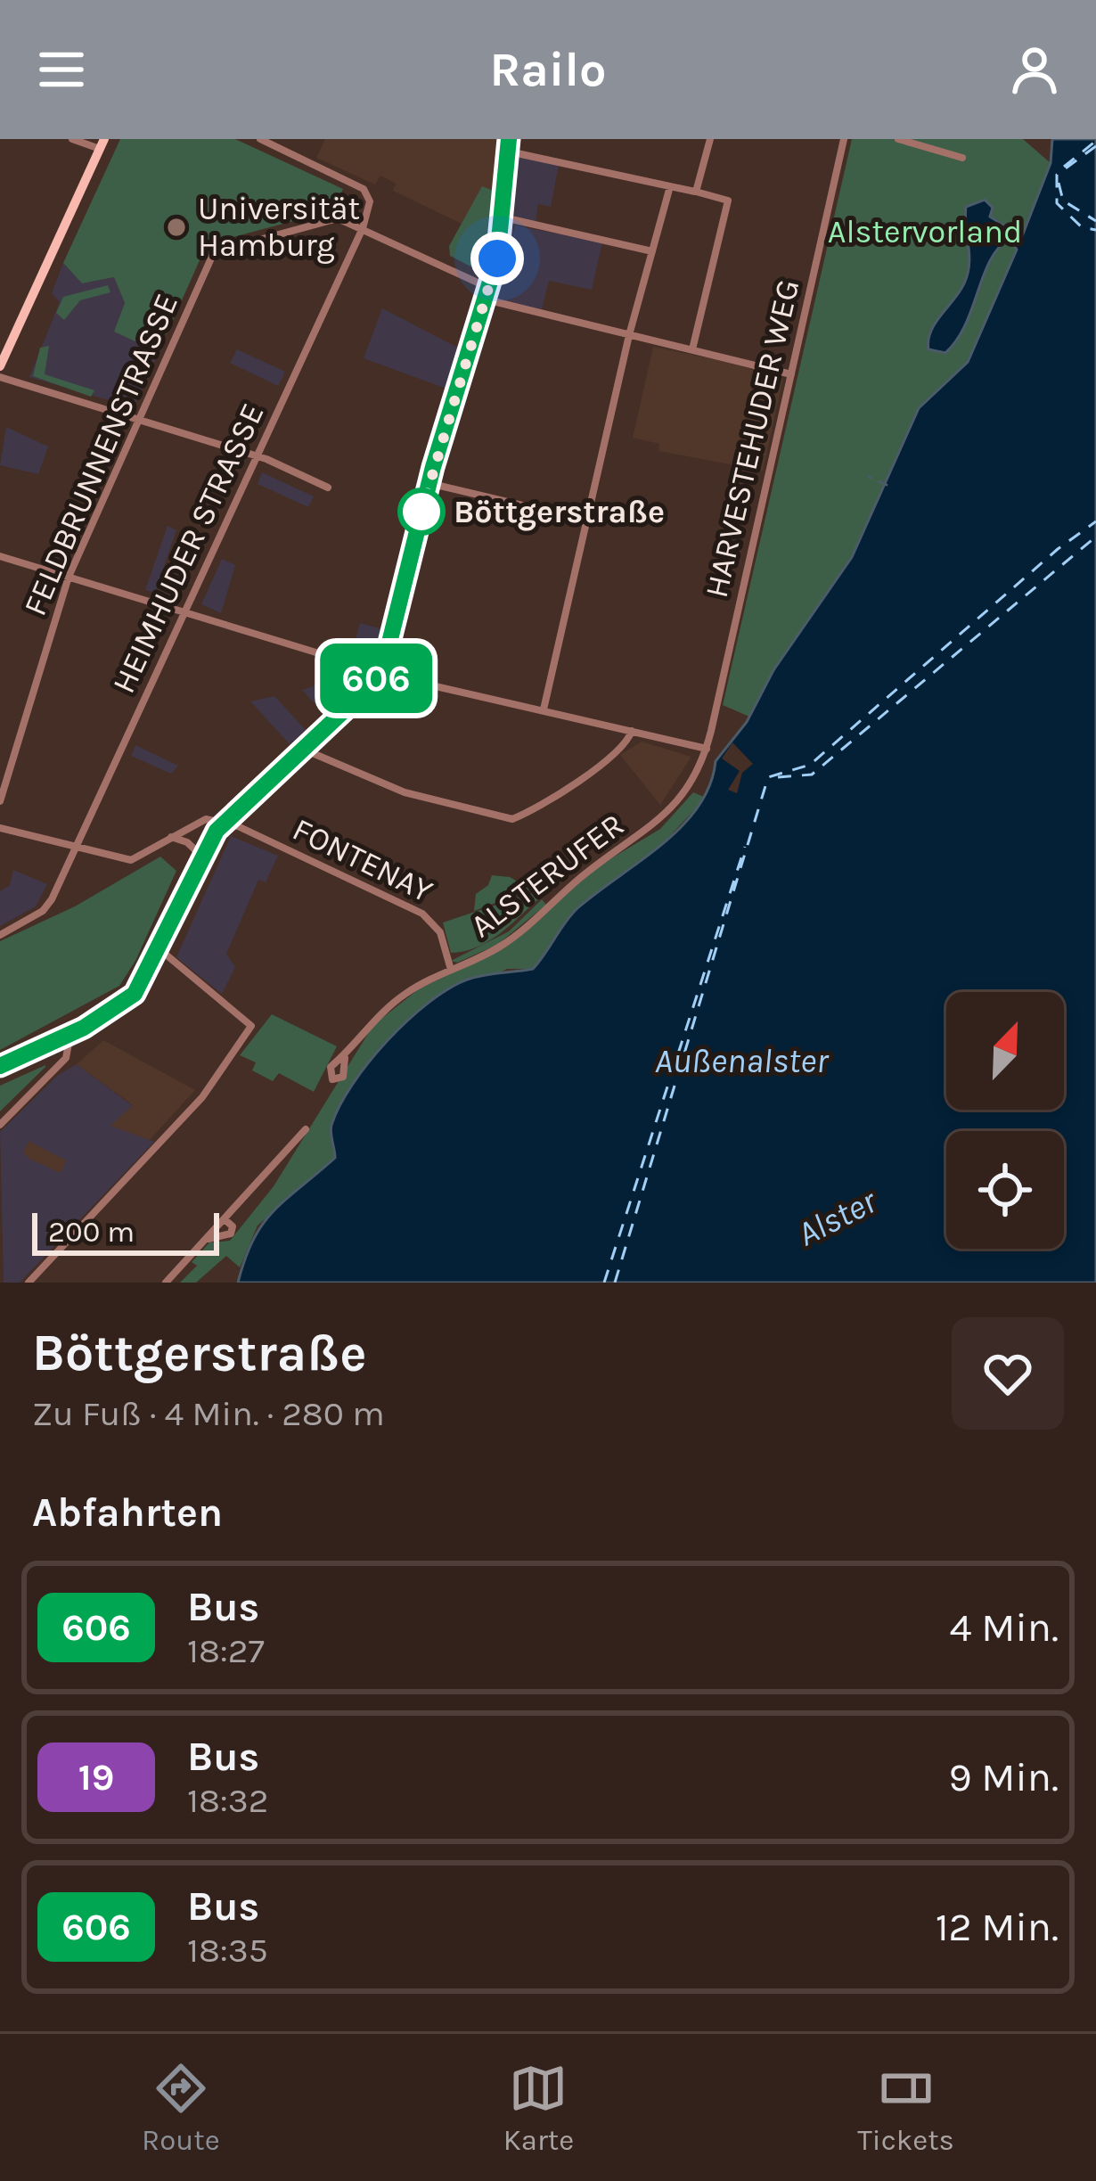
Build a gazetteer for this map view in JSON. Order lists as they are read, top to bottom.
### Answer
{
  "streets": {
    "street": [
      "HARVESTEHUDER WEG",
      "FELDBRUNNENSTRASSE",
      "HEIMHUDER STRASSE",
      "FONTENAY",
      "ALSTERUFER"
    ]
  },
  "crossings": [
    ["HARVESTEHUDER WEG", "ALSTERUFER"],
    ["FELDBRUNNENSTRASSE", "HEIMHUDER STRASSE"],
    ["FONTENAY", "ALSTERUFER"]
  ],
  "water": ["Außenalster", "Alster"],
  "parks": ["Alstervorland"],
  "places": ["Universität Hamburg", "Böttgerstraße"],
  "lines": ["bus line 606"],
  "scale_bar": "200 m",
  "north": "top right",
  "page": {
    "header": "Railo",
    "on_map": "606",
    "scale": "200 m",
    "heading": [
      ["Böttgerstraße", "Zu Fuß · 4 Min. · 280 m"],
      "Abfahrten"
    ],
    "list": [
      {
        "mark": "606",
        "name": "Bus",
        "note": "18:27",
        "value": "4 Min."
      },
      {
        "mark": "19",
        "name": "Bus",
        "note": "18:32",
        "value": "9 Min."
      },
      {
        "mark": "606",
        "name": "Bus",
        "note": "18:35",
        "value": "12 Min."
      }
    ],
    "tabs": ["Route", "Karte", "Tickets"]
  }
}
